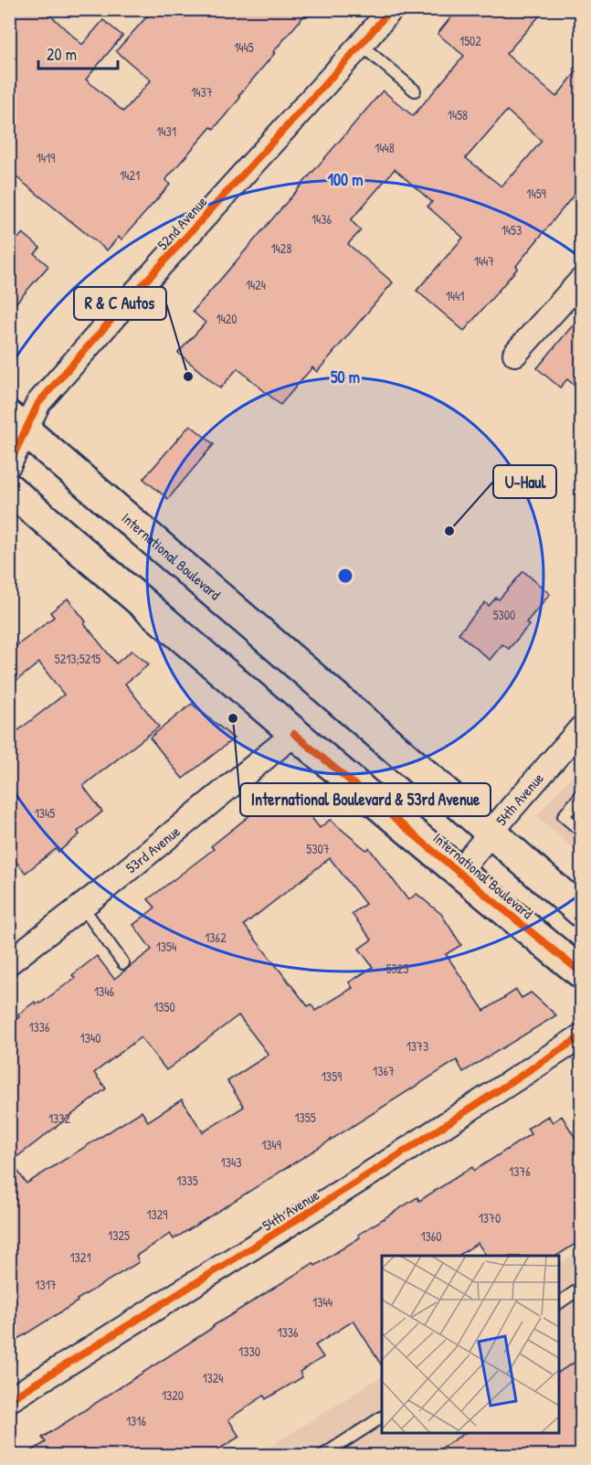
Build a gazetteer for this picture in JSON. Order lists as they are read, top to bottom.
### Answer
{
  "streets": {
    "main road": ["International Boulevard"],
    "street": ["52nd Avenue", "54th Avenue", "53rd Avenue"]
  },
  "crossings": [
    ["52nd Avenue", "International Boulevard"],
    ["International Boulevard", "54th Avenue"],
    ["International Boulevard", "53rd Avenue"]
  ],
  "places": ["R & C Autos", "U-Haul", "International Boulevard & 53rd Avenue"],
  "house_numbers": [
    "1502",
    "1445",
    "1437",
    "1458",
    "1431",
    "1448",
    "1419",
    "1421",
    "1459",
    "1436",
    "1453",
    "1428",
    "1447",
    "1424",
    "1441",
    "1420",
    "5300",
    "5213;5215",
    "1345",
    "5307",
    "1362",
    "1354",
    "5325",
    "1346",
    "1350",
    "1336",
    "1340",
    "1373",
    "1367",
    "1359",
    "1355",
    "1332",
    "1349",
    "1343",
    "1376",
    "1335",
    "1329",
    "1370",
    "1325",
    "1360",
    "1321",
    "1317",
    "1344",
    "1336",
    "1330",
    "1324",
    "1320",
    "1316"
  ],
  "scale_bar": "20 m",
  "rings": ["100 m", "50 m"]
}
